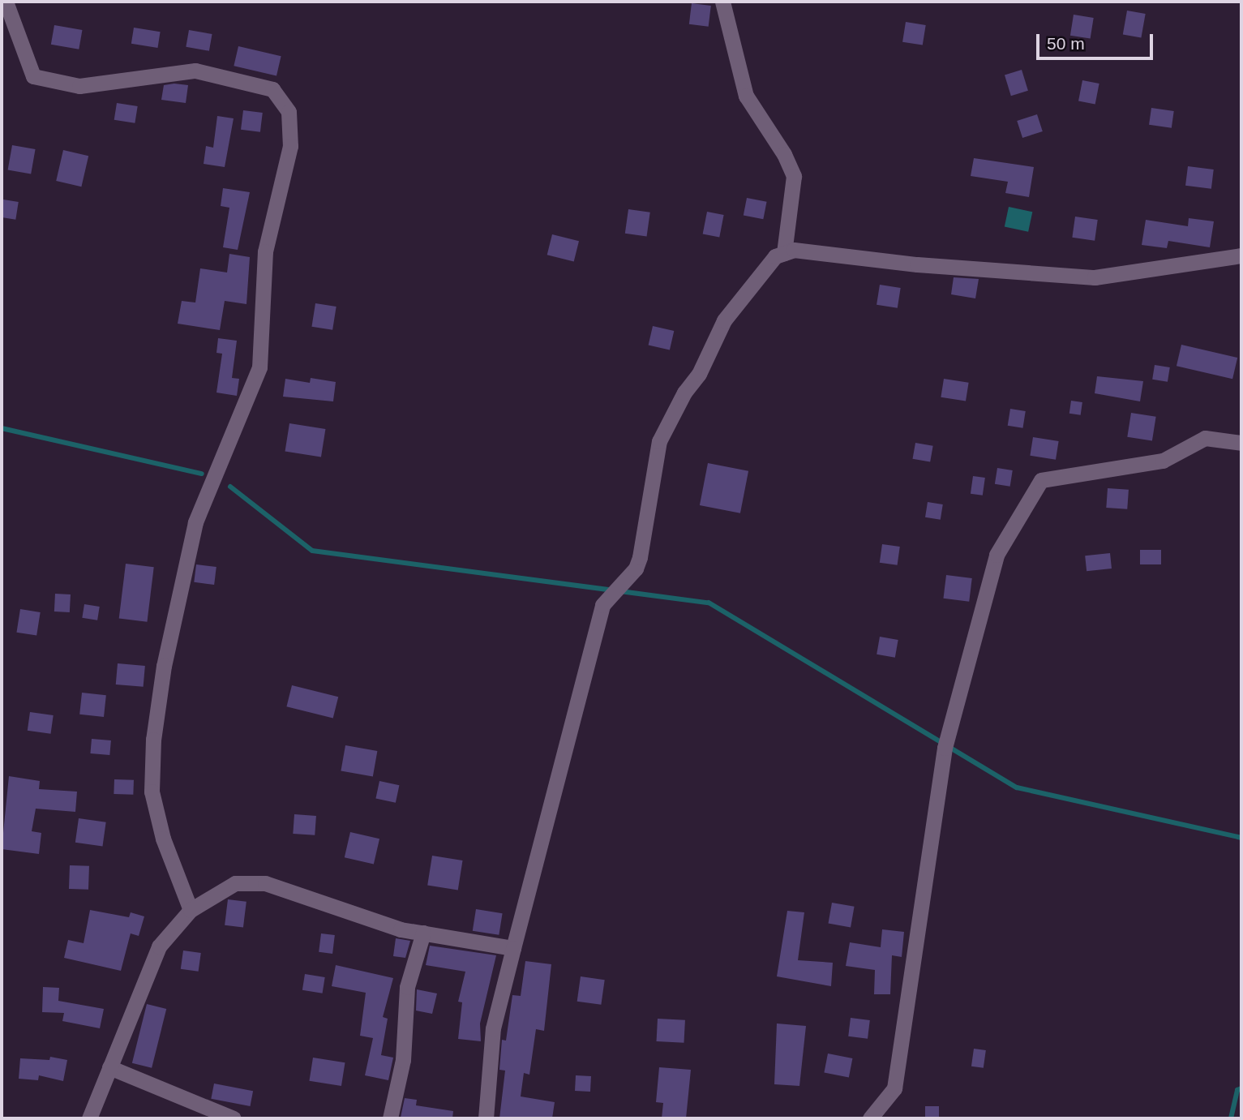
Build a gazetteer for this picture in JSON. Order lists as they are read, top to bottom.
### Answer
{
  "scale_bar": "50 m"
}
